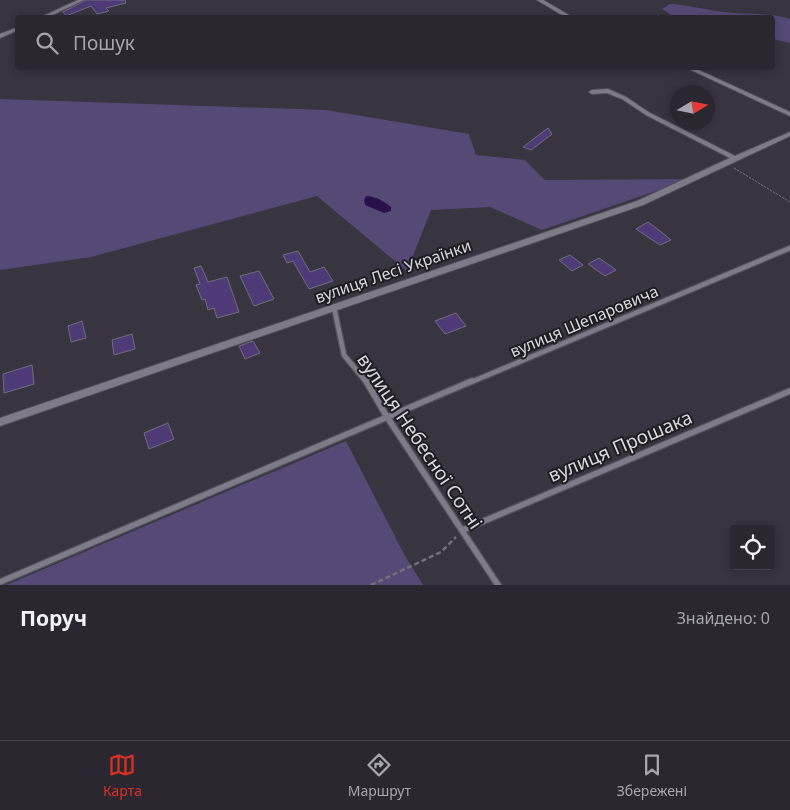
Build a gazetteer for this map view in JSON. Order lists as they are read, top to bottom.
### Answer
{
  "streets": {
    "street": ["вулиця Лесі Українки"],
    "lane": ["вулиця Шепаровича", "вулиця Небесної Сотні", "вулиця Прошака"]
  },
  "crossings": [
    ["вулиця Лесі Українки", "вулиця Небесної Сотні"],
    ["вулиця Шепаровича", "вулиця Небесної Сотні"],
    ["вулиця Небесної Сотні", "вулиця Прошака"]
  ],
  "north": "right",
  "page": {
    "search": "Пошук",
    "heading": ["Поруч", "Знайдено: 0"],
    "nav": ["Карта", "Маршрут", "Збережені"]
  }
}
